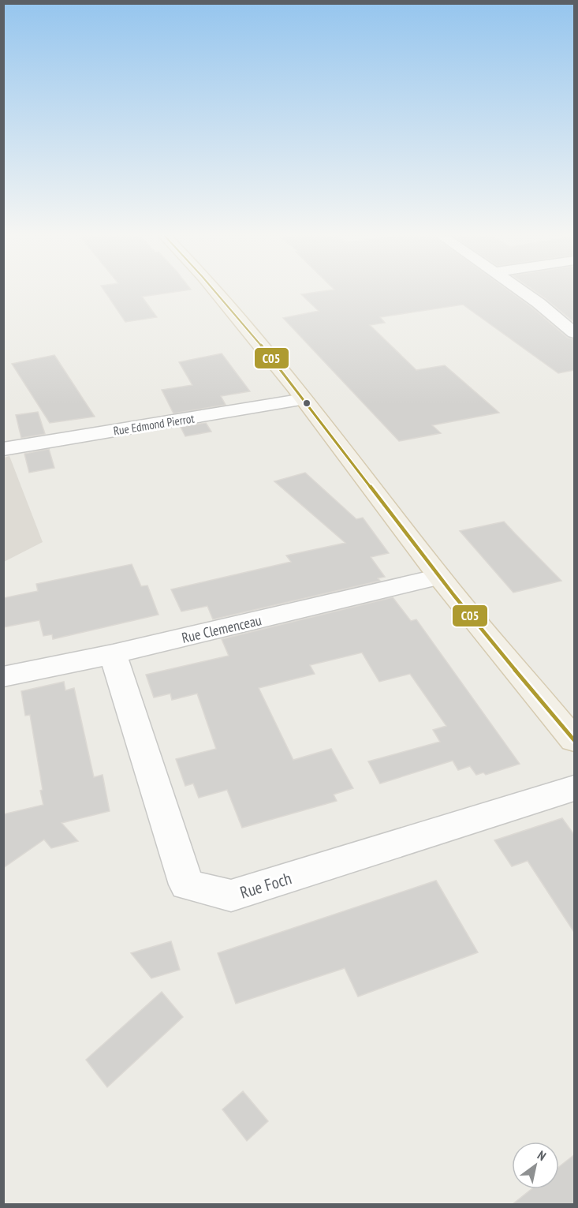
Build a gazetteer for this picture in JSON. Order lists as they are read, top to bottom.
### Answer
{
  "streets": {
    "street": ["Rue Edmond Pierrot", "Rue Clemenceau", "Rue Foch"]
  },
  "crossings": [
    ["Rue Clemenceau", "Rue Foch"]
  ],
  "lines": ["transit line C05"],
  "north": "top right"
}
